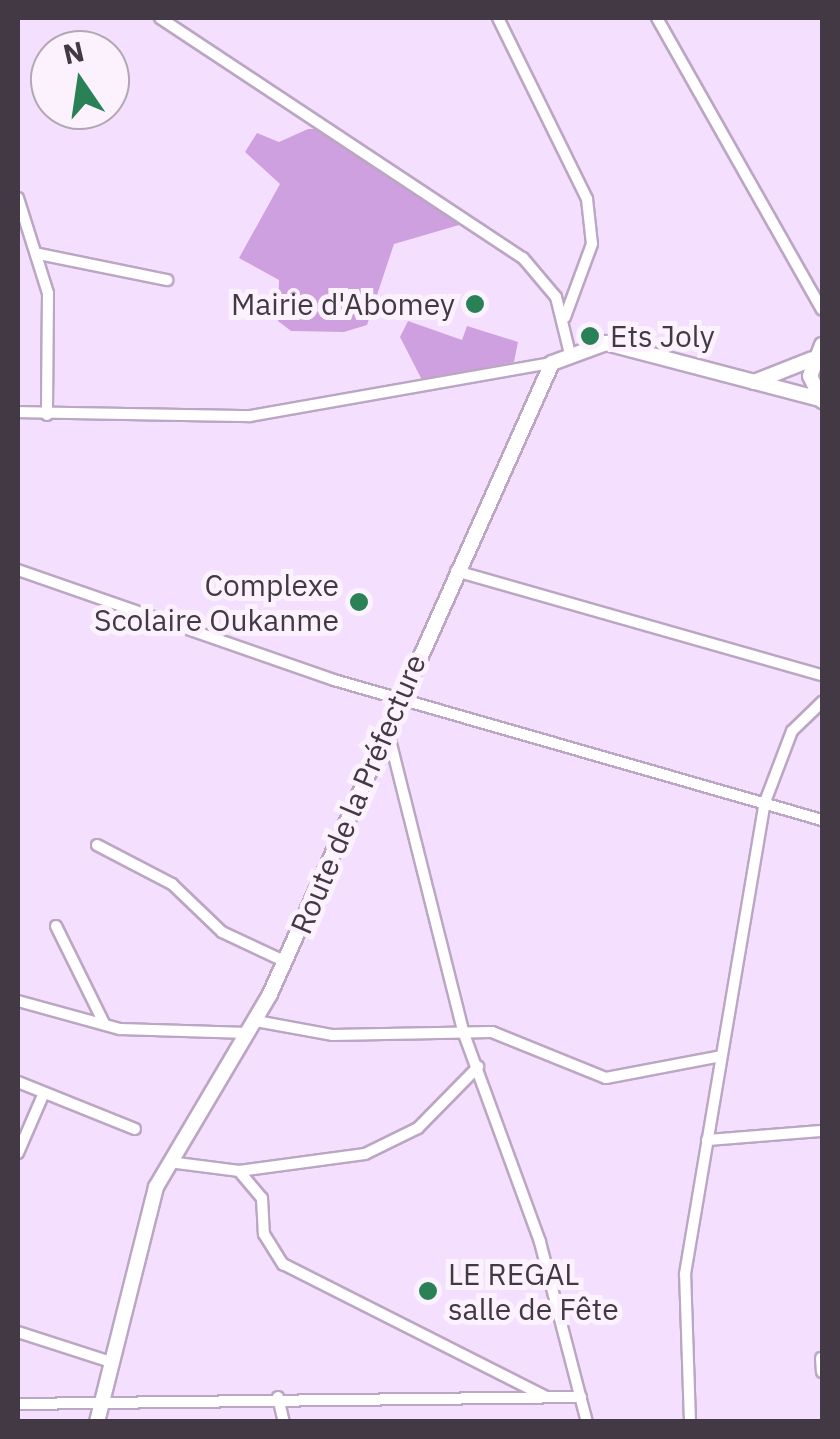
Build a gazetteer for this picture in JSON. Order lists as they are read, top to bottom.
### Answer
{
  "streets": {
    "street": ["Route de la Préfecture"]
  },
  "places": [
    "Mairie d'Abomey",
    "Ets Joly",
    "Complexe Scolaire Oukanme",
    "LE REGAL salle de Fête"
  ],
  "north": "top"
}
